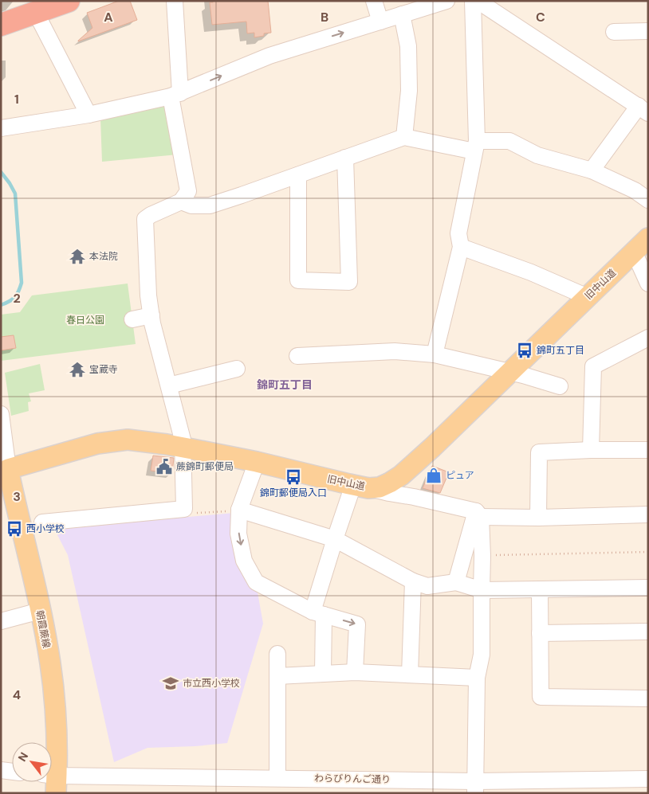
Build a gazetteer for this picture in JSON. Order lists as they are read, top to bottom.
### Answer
{
  "streets": {
    "main road": ["旧中山道", "朝霞蕨線"],
    "street": ["わらびりんご通り"]
  },
  "crossings": [
    ["旧中山道", "朝霞蕨線"],
    ["朝霞蕨線", "わらびりんご通り"]
  ],
  "districts": ["錦町五丁目"],
  "parks": ["春日公園"],
  "places": {
    "temple": ["本法院", "宝蔵寺"],
    "bus stop": ["錦町五丁目", "錦町郵便局入口", "西小学校"],
    "public building": ["蕨錦町郵便局"],
    "shop": ["ピュア"],
    "school or university": ["市立西小学校"]
  },
  "north": "top left",
  "grid": {
    "columns": ["A", "B", "C"],
    "rows": [
      "1",
      "2",
      "3",
      "4"
    ]
  }
}
